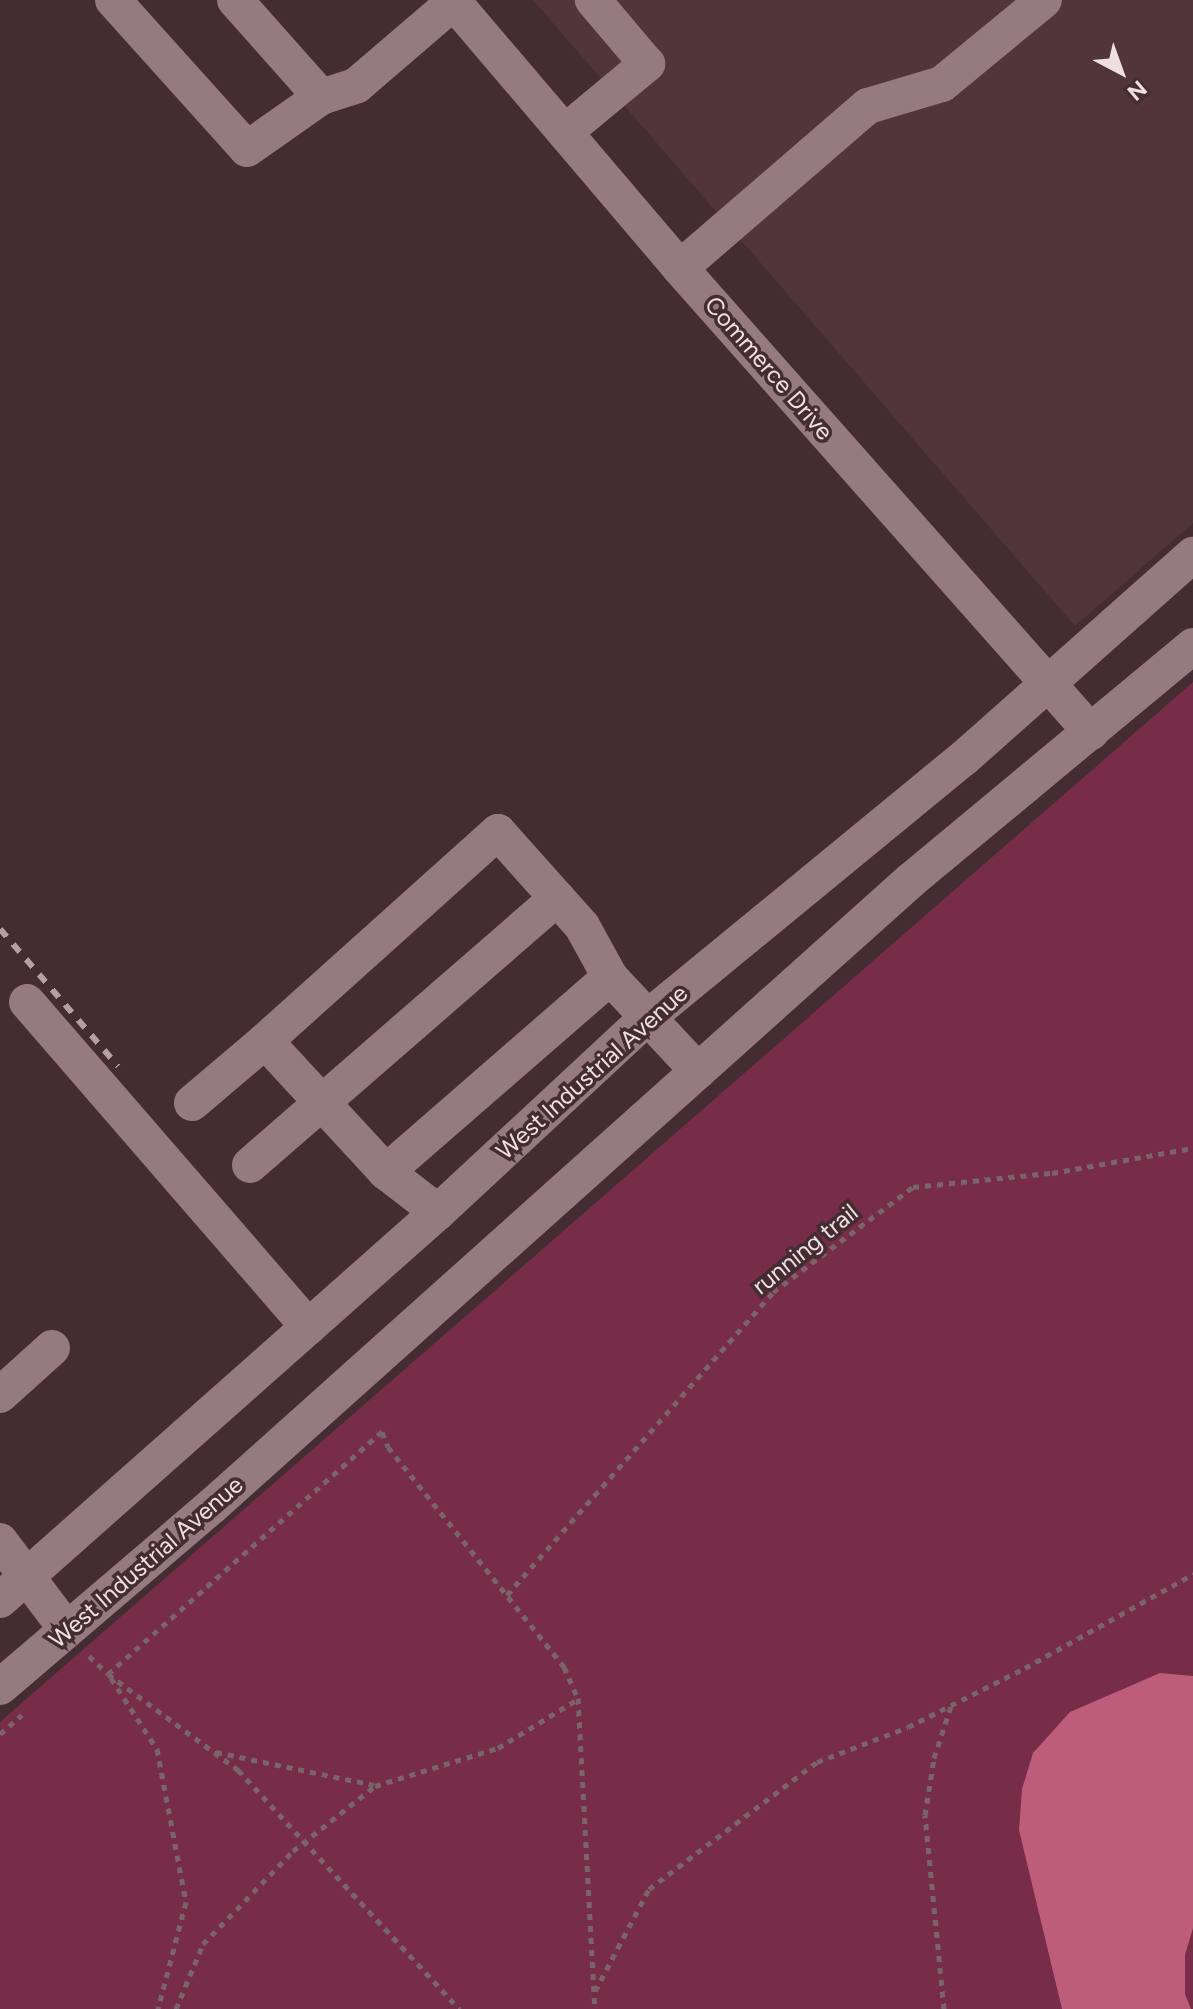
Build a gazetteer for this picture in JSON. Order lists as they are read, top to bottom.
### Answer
{
  "streets": {
    "street": ["Commerce Drive", "West Industrial Avenue"],
    "path": ["running trail"]
  },
  "crossings": [
    ["Commerce Drive", "West Industrial Avenue"]
  ],
  "north": "bottom right"
}
